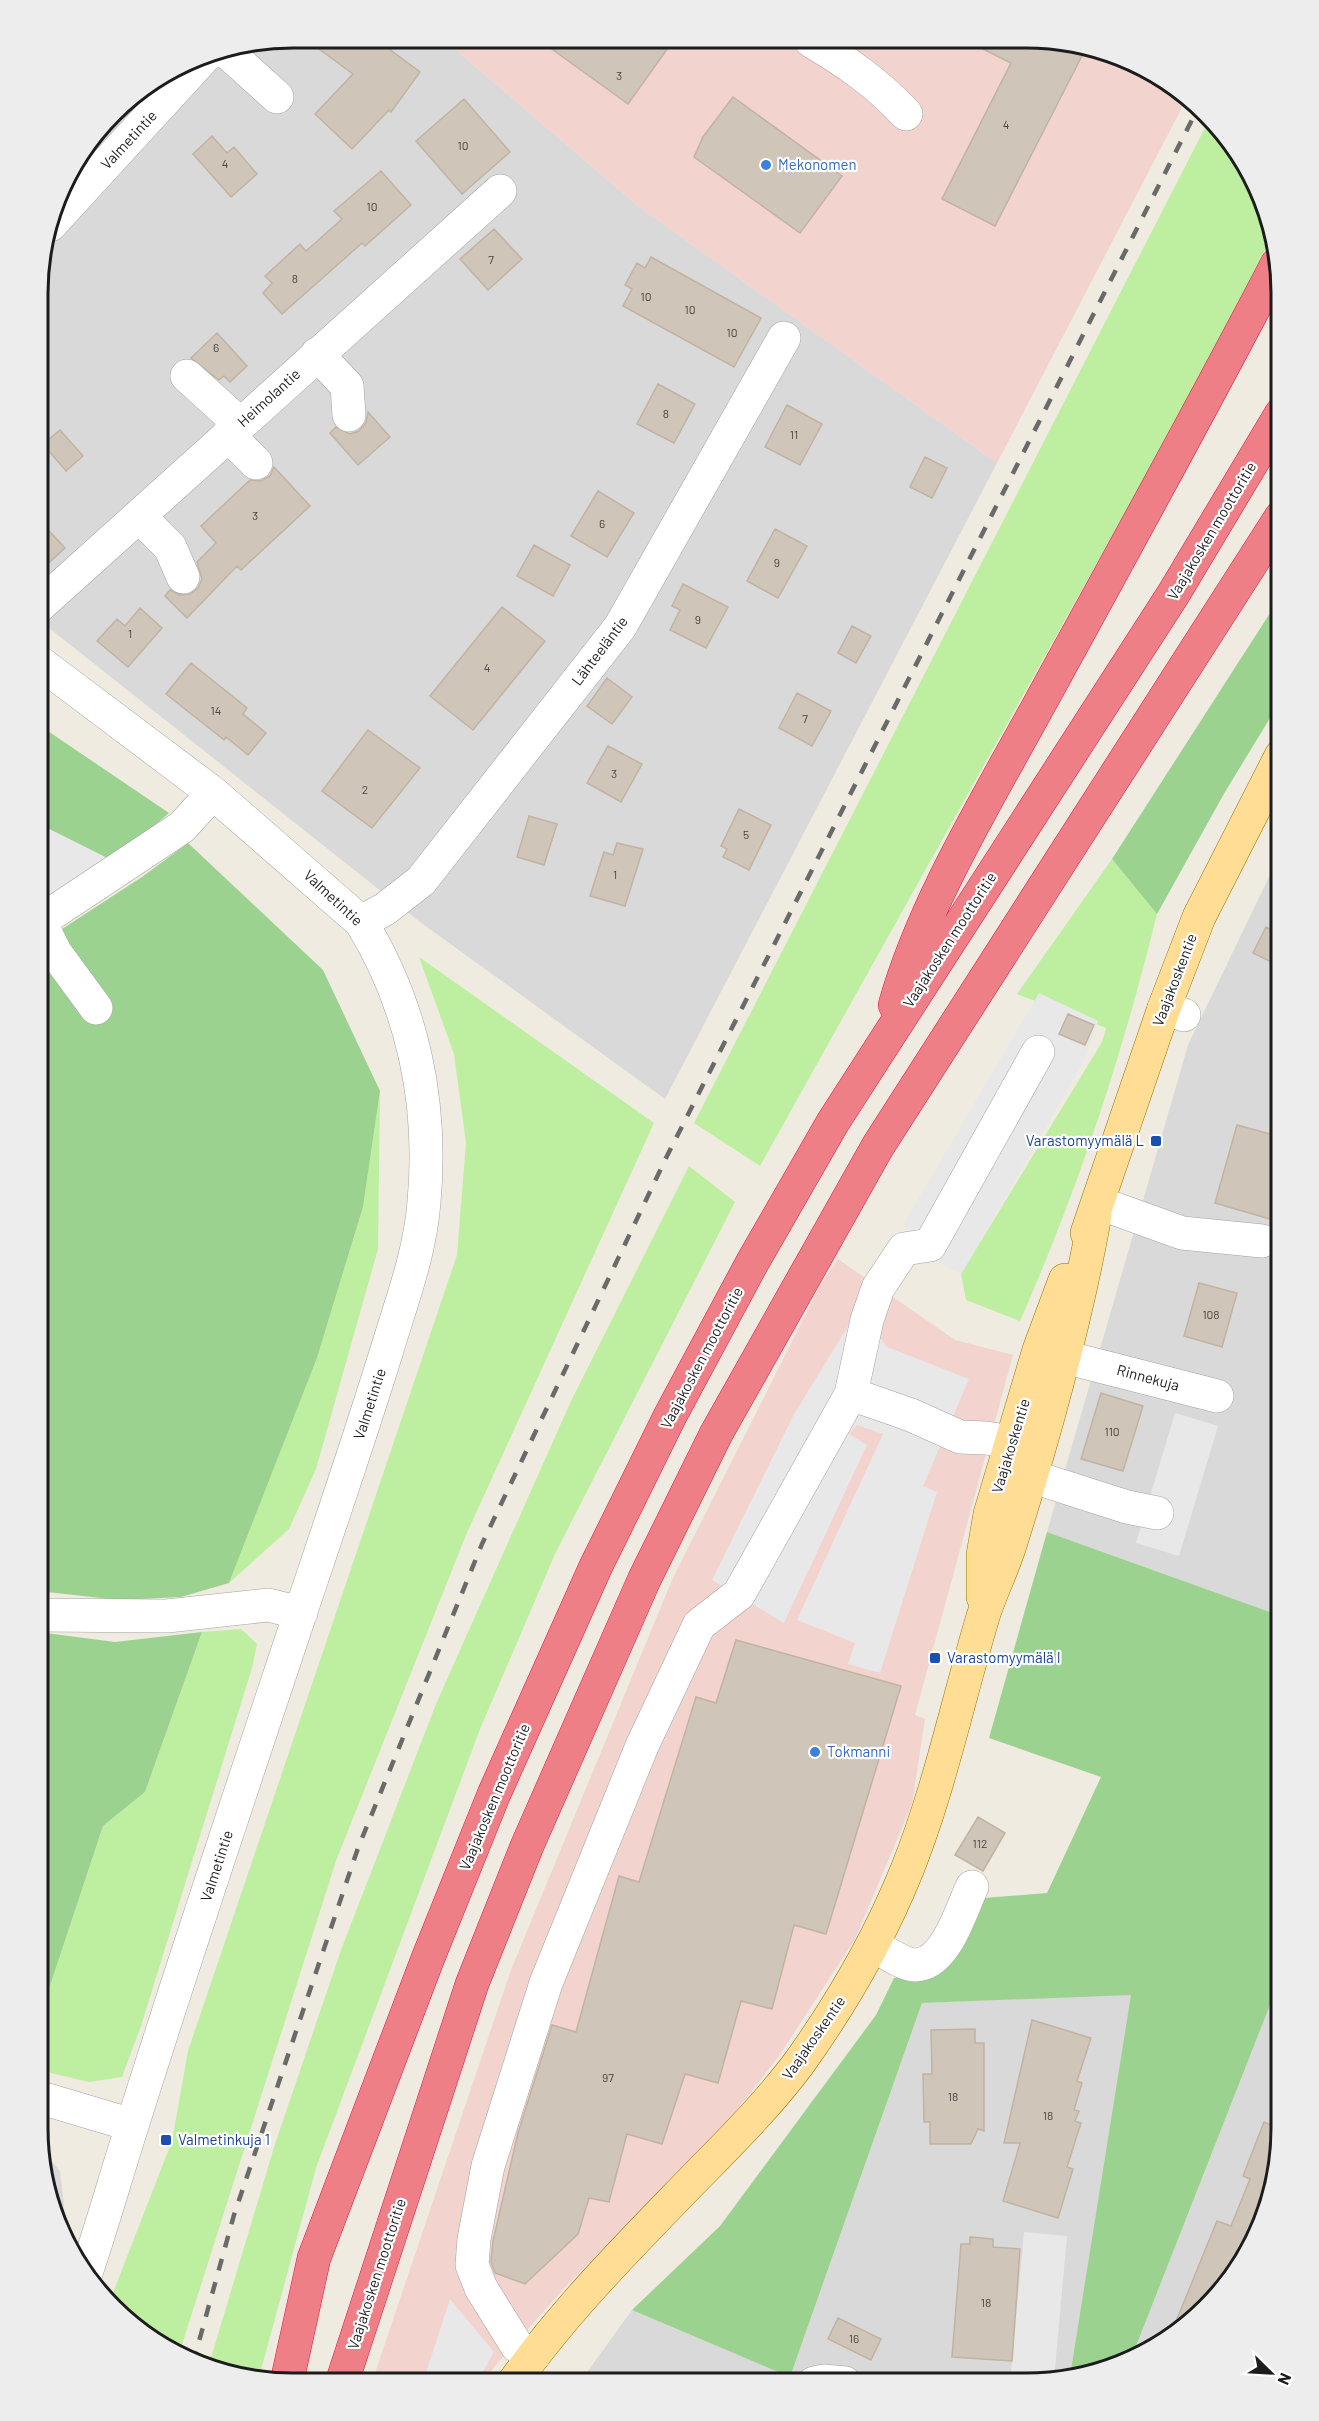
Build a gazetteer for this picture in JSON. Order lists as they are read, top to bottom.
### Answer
{
  "streets": {
    "highway": ["Vaajakosken moottoritie"],
    "main road": ["Vaajakoskentie"],
    "street": [
      "Valmetintie",
      "Heimolantie",
      "Lähteeläntie",
      "Rinnekuja"
    ]
  },
  "crossings": [
    ["Valmetintie", "Lähteeläntie"]
  ],
  "places": {
    "other": ["Mekonomen", "Tokmanni"],
    "transit": ["Varastomyymälä L", "Varastomyymälä I", "Valmetinkuja 1"]
  },
  "house_numbers": [
    "3",
    "4",
    "10",
    "4",
    "10",
    "7",
    "8",
    "10",
    "10",
    "10",
    "6",
    "8",
    "11",
    "3",
    "6",
    "9",
    "9",
    "1",
    "4",
    "14",
    "7",
    "3",
    "2",
    "5",
    "1",
    "108",
    "110",
    "112",
    "97",
    "18",
    "18",
    "18",
    "16"
  ],
  "north": "bottom right"
}
